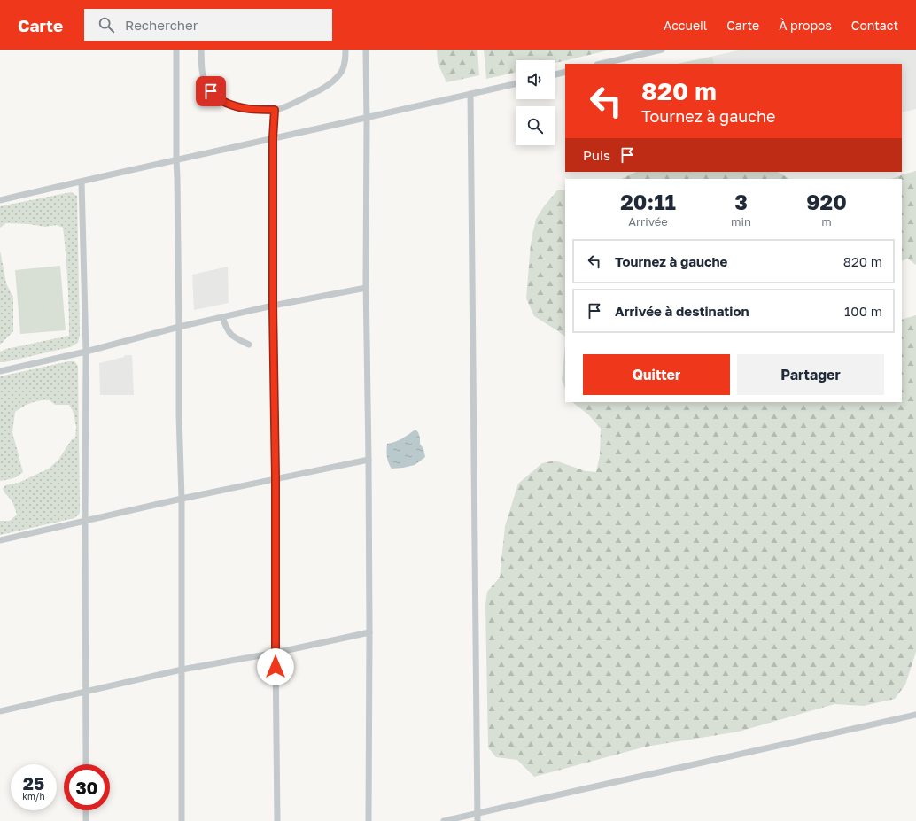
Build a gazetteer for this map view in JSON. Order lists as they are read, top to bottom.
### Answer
{
  "page": {
    "header": "Carte",
    "search": "Rechercher",
    "nav": [
      "Accueil",
      "Carte",
      "À propos",
      "Contact"
    ],
    "turn": ["820 m", "Tournez à gauche"],
    "then": "Puis",
    "eta": [
      "20:11",
      "Arrivée",
      "3",
      "min",
      "920",
      "m"
    ],
    "list": [
      {
        "name": "Tournez à gauche",
        "value": "820 m"
      },
      {
        "name": "Arrivée à destination",
        "value": "100 m"
      }
    ],
    "buttons": ["Quitter", "Partager"],
    "speed": "25 km/h",
    "limit": "30"
  }
}
